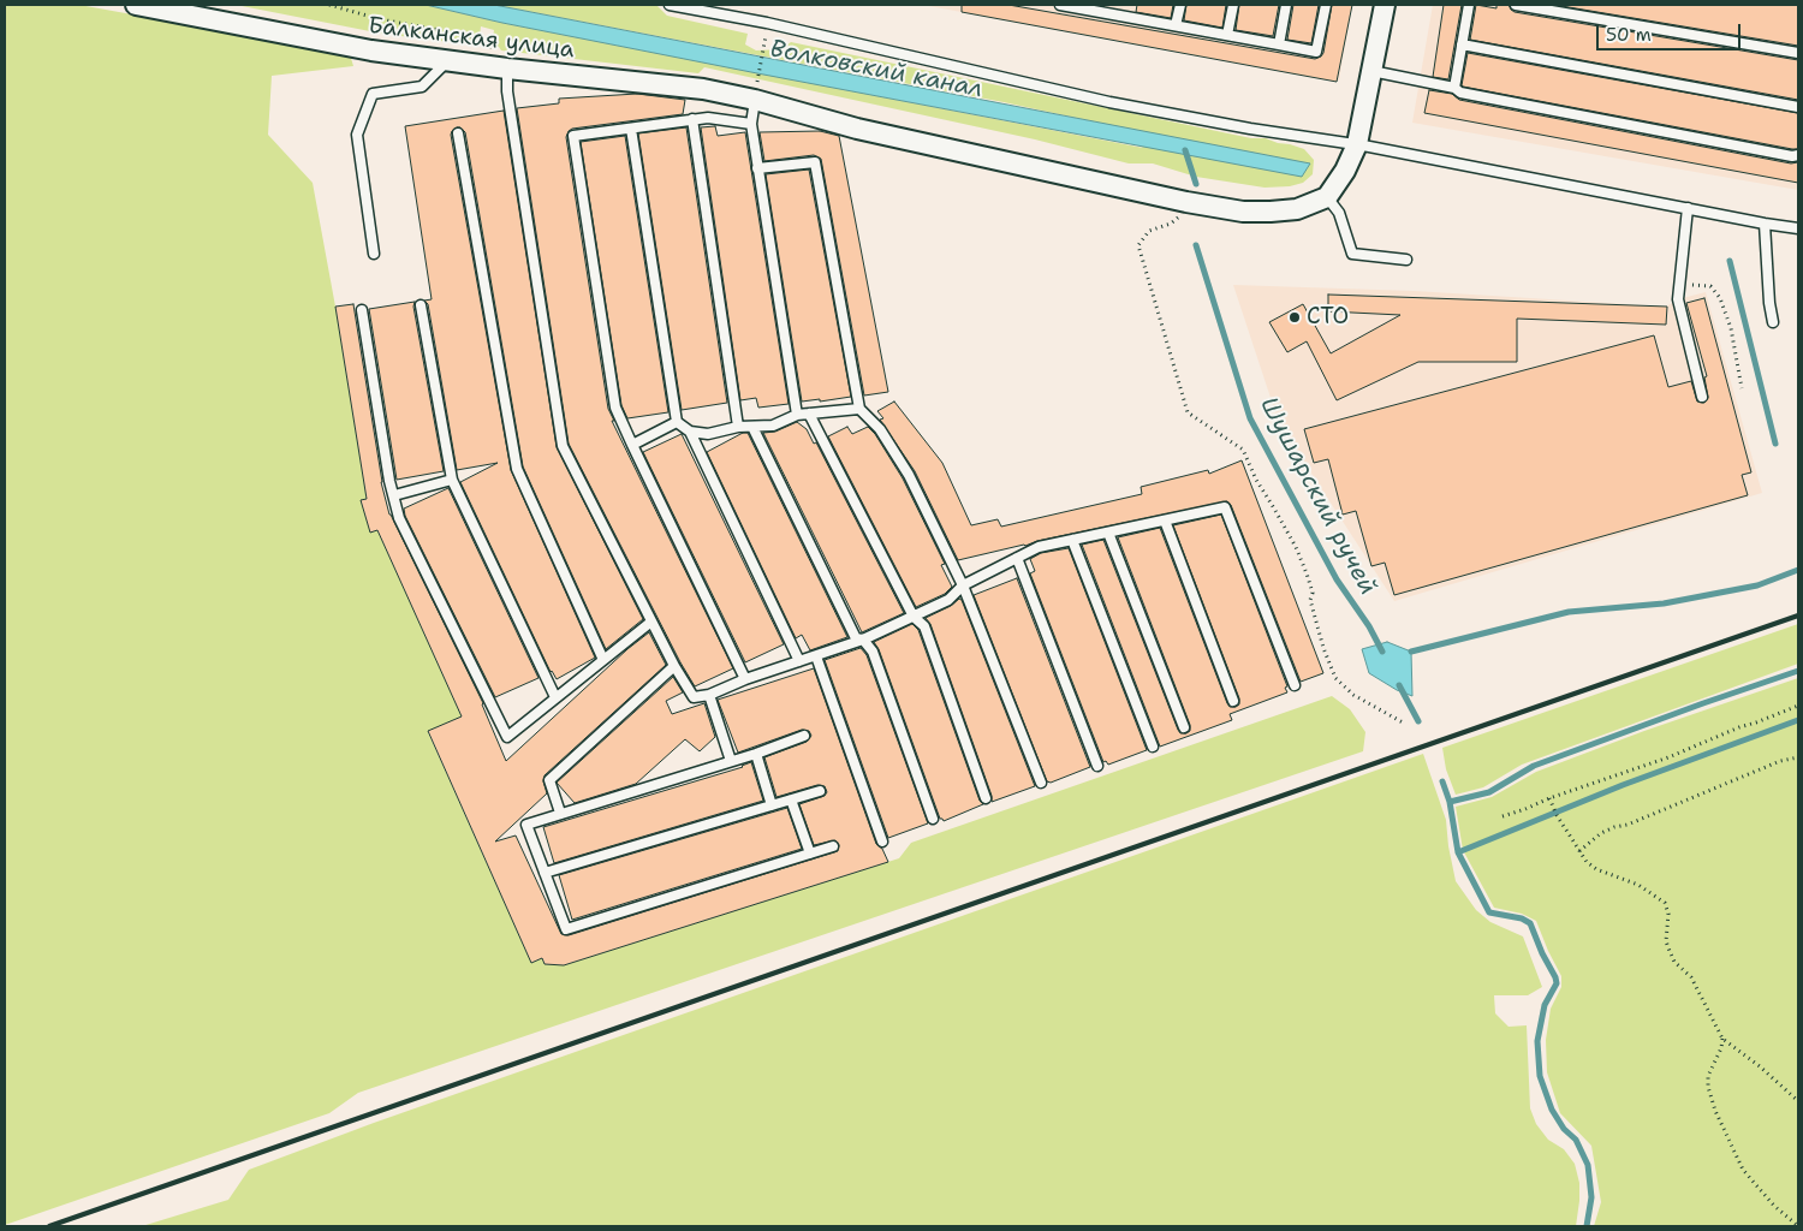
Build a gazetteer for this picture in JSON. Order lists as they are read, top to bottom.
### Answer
{
  "streets": {
    "street": ["Балканская улица"]
  },
  "water": ["Волковский канал", "Шушарский ручей"],
  "places": ["СТО"],
  "scale_bar": "50 m"
}
